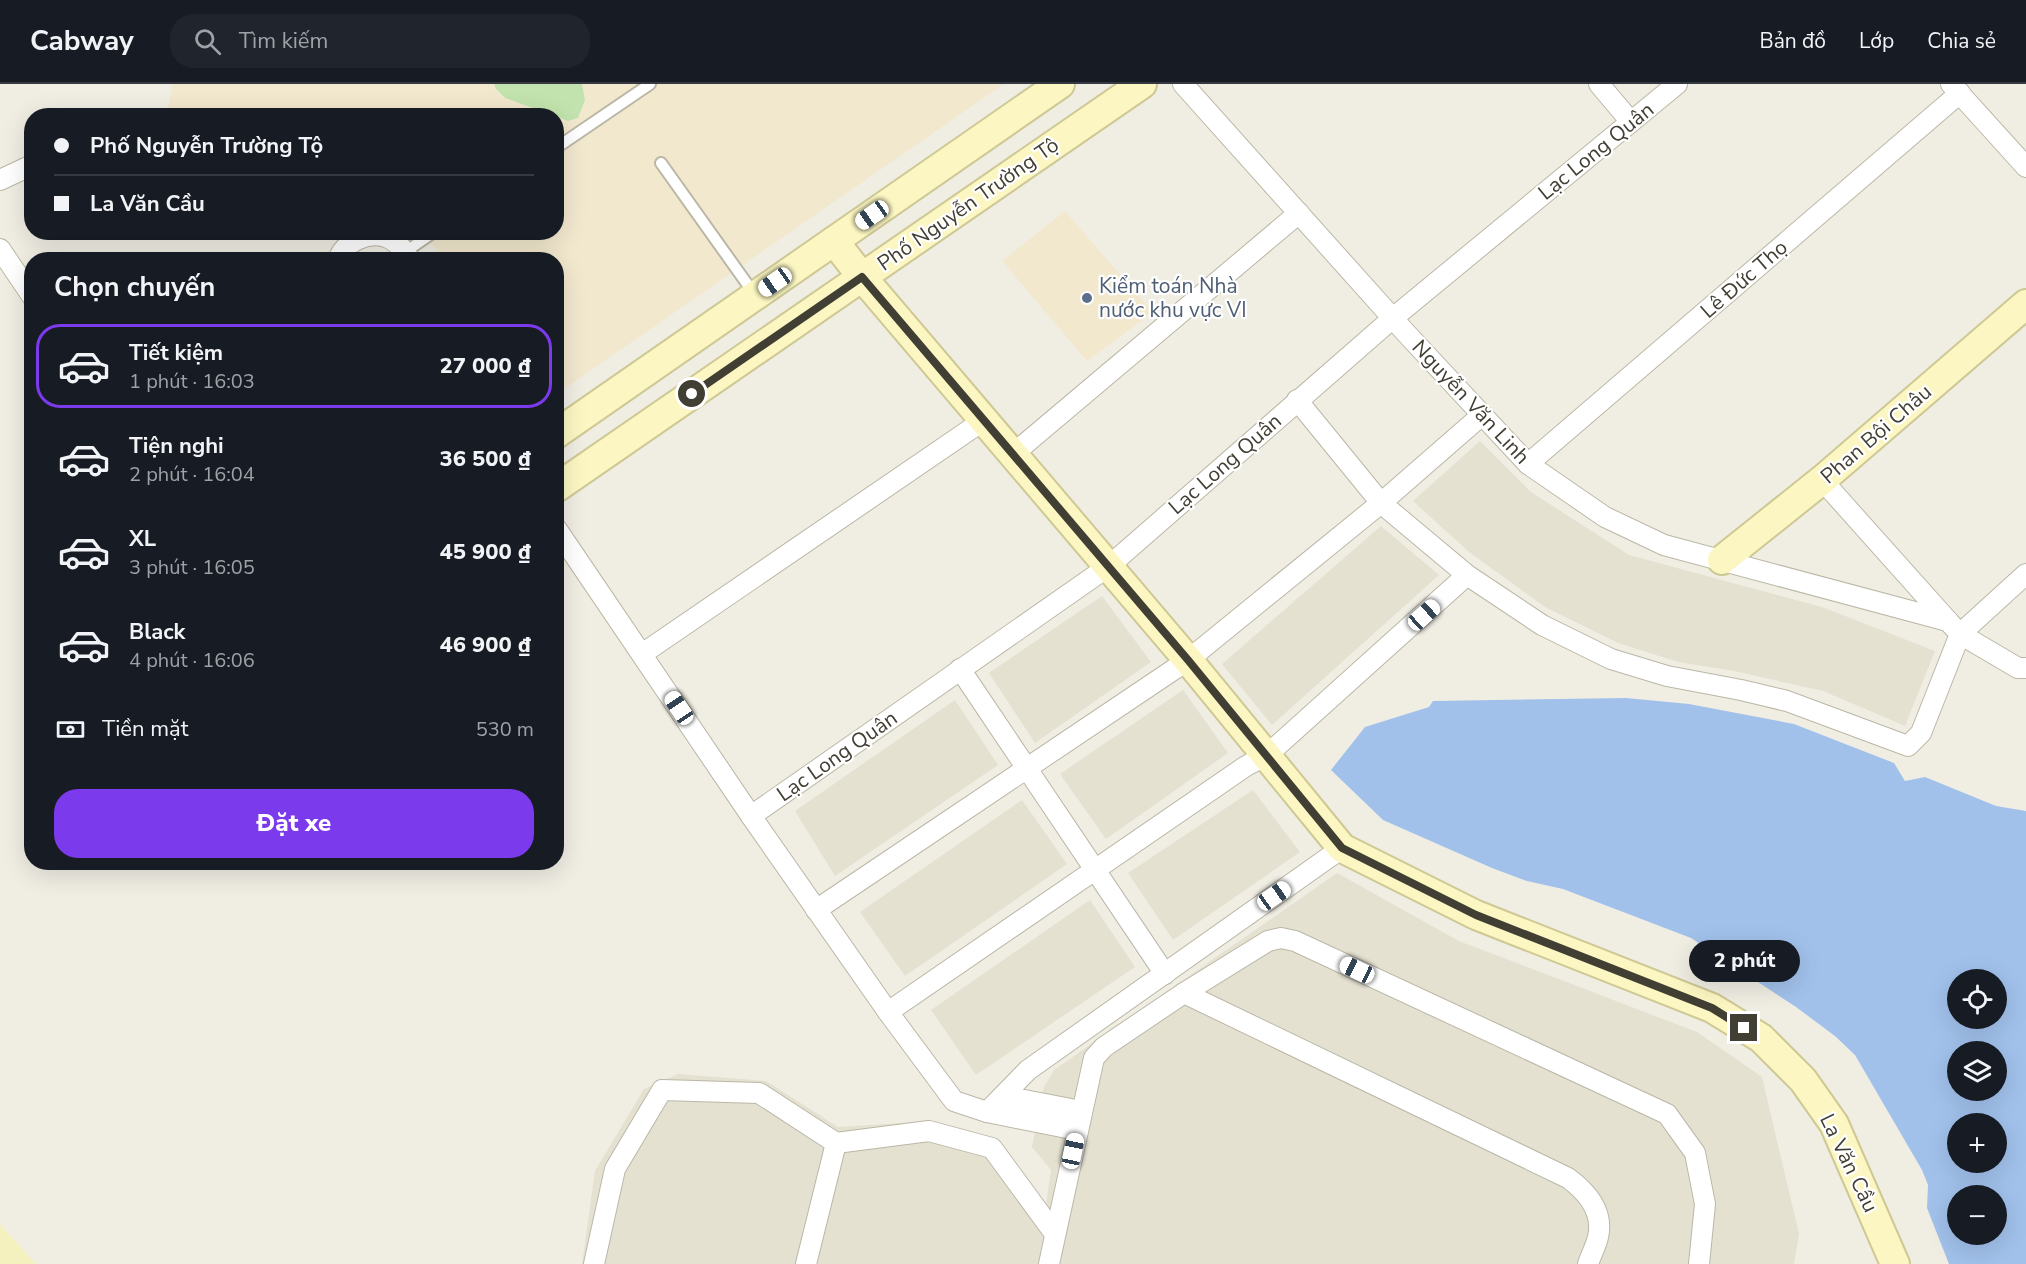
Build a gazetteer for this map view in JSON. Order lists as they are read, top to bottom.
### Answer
{
  "streets": {
    "street": [
      "Lạc Long Quân",
      "Phố Nguyễn Trường Tộ",
      "Lê Đức Thọ",
      "Nguyễn Văn Linh",
      "Phan Bội Châu",
      "La Văn Cầu"
    ]
  },
  "crossings": [
    ["Lạc Long Quân", "Nguyễn Văn Linh"],
    ["Lạc Long Quân", "La Văn Cầu"],
    ["Phố Nguyễn Trường Tộ", "La Văn Cầu"],
    ["Lê Đức Thọ", "Nguyễn Văn Linh"],
    ["Nguyễn Văn Linh", "Phan Bội Châu"]
  ],
  "places": ["Kiểm toán Nhà nước khu vực VI"],
  "page": {
    "header": "Cabway",
    "search": "Tìm kiếm",
    "nav": ["Bản đồ", "Lớp", "Chia sẻ"],
    "banner": ["Phố Nguyễn Trường Tộ", "La Văn Cầu"],
    "heading": "Chọn chuyến",
    "list": [
      {
        "name": "Tiết kiệm",
        "note": "1 phút · 16:03",
        "value": "27 000 ₫"
      },
      {
        "name": "Tiện nghi",
        "note": "2 phút · 16:04",
        "value": "36 500 ₫"
      },
      {
        "name": "XL",
        "note": "3 phút · 16:05",
        "value": "45 900 ₫"
      },
      {
        "name": "Black",
        "note": "4 phút · 16:06",
        "value": "46 900 ₫"
      }
    ],
    "pay": ["Tiền mặt", "530 m"],
    "buttons": "Đặt xe",
    "bubble": "2 phút",
    "map_buttons": ["+", "−"]
  }
}
